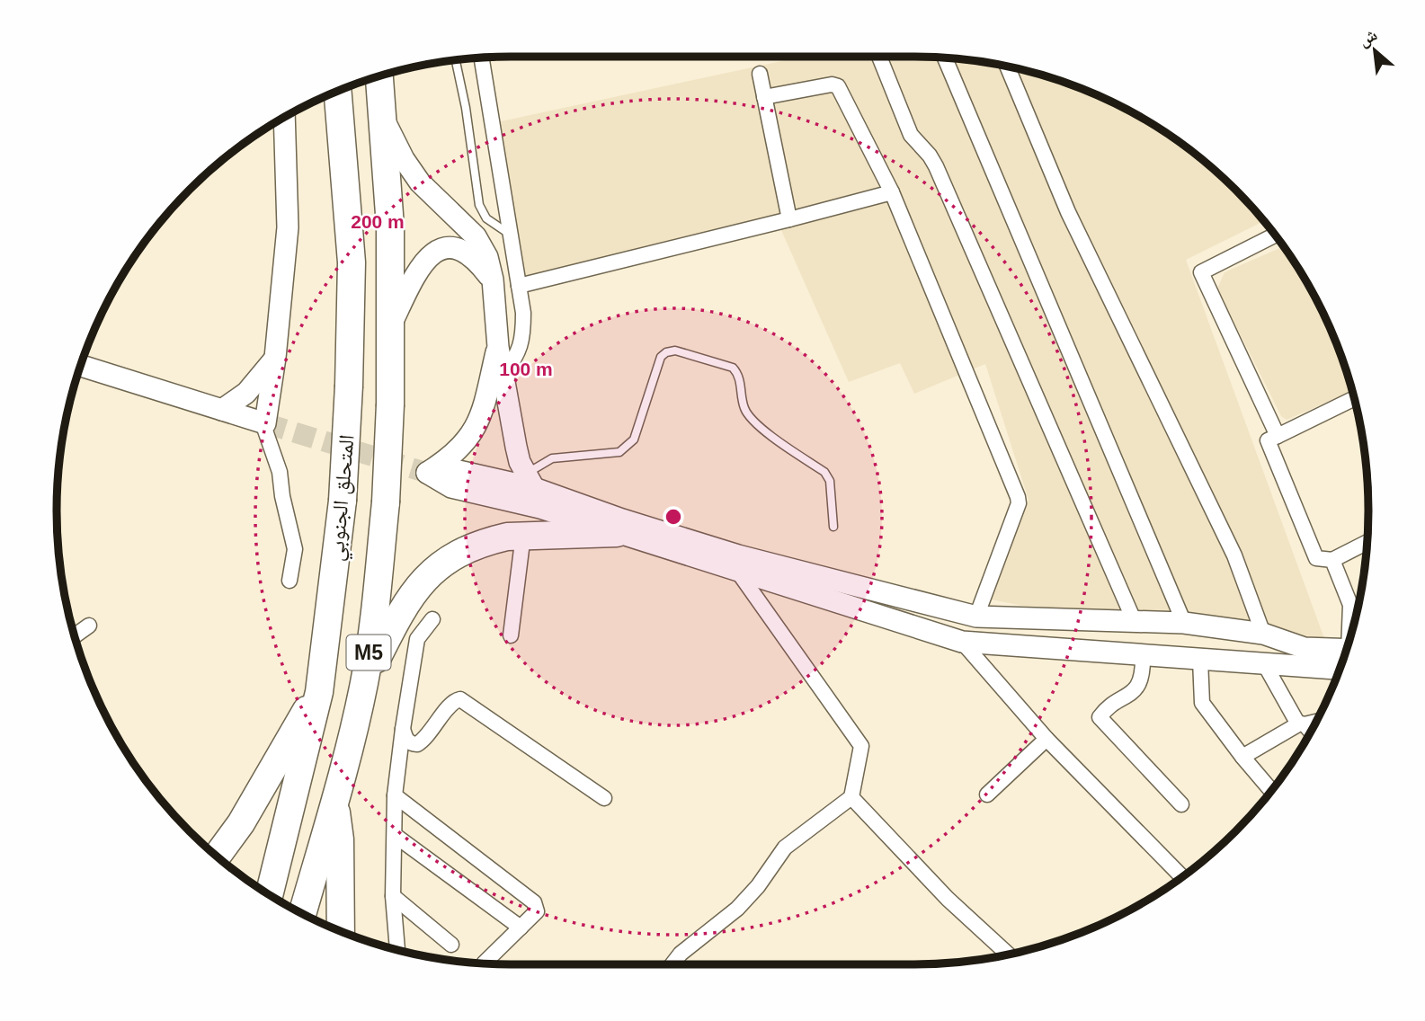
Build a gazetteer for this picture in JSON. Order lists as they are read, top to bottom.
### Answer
{
  "streets": {
    "highway": ["المتحلق الجنوبي", "M5"]
  },
  "north": "top left",
  "rings": ["200 m", "100 m"]
}
